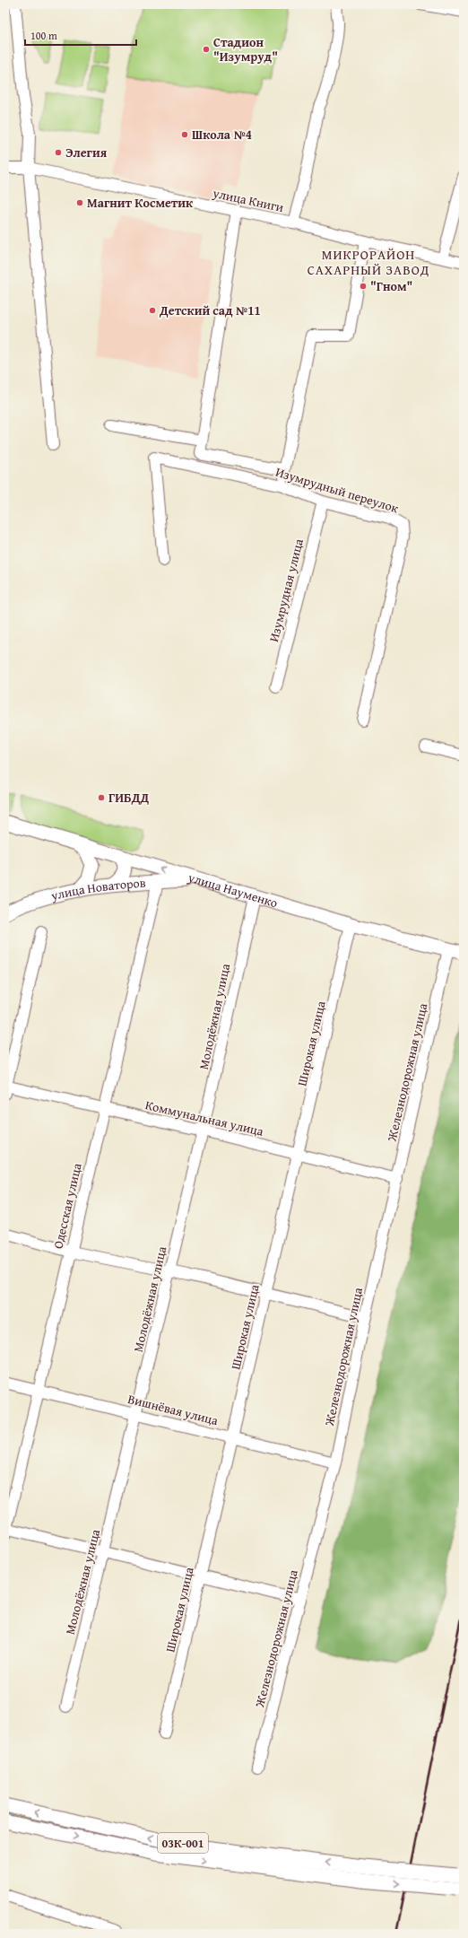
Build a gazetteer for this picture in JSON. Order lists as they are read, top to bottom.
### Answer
{
  "streets": {
    "main road": ["улица Новаторов", "улица Науменко", "03К-001"],
    "street": [
      "улица Книги",
      "Изумрудный переулок",
      "Изумрудная улица",
      "Молодёжная улица",
      "Широкая улица",
      "Железнодорожная улица",
      "Коммунальная улица",
      "Одесская улица",
      "Вишнёвая улица"
    ]
  },
  "crossings": [
    ["Изумрудный переулок", "Изумрудная улица"],
    ["улица Новаторов", "улица Науменко"],
    ["улица Новаторов", "Одесская улица"],
    ["улица Науменко", "Молодёжная улица"],
    ["улица Науменко", "Широкая улица"],
    ["улица Науменко", "Железнодорожная улица"],
    ["Молодёжная улица", "Коммунальная улица"],
    ["Молодёжная улица", "Вишнёвая улица"],
    ["Широкая улица", "Коммунальная улица"],
    ["Широкая улица", "Вишнёвая улица"],
    ["Железнодорожная улица", "Коммунальная улица"],
    ["Железнодорожная улица", "Вишнёвая улица"],
    ["Коммунальная улица", "Одесская улица"],
    ["Одесская улица", "Вишнёвая улица"]
  ],
  "districts": ["МИКРОРАЙОН САХАРНЫЙ ЗАВОД"],
  "places": [
    "Стадион \"Изумруд\"",
    "Школа №4",
    "Элегия",
    "Магнит Косметик",
    "\"Гном\"",
    "Детский сад №11",
    "ГИБДД"
  ],
  "scale_bar": "100 m"
}
